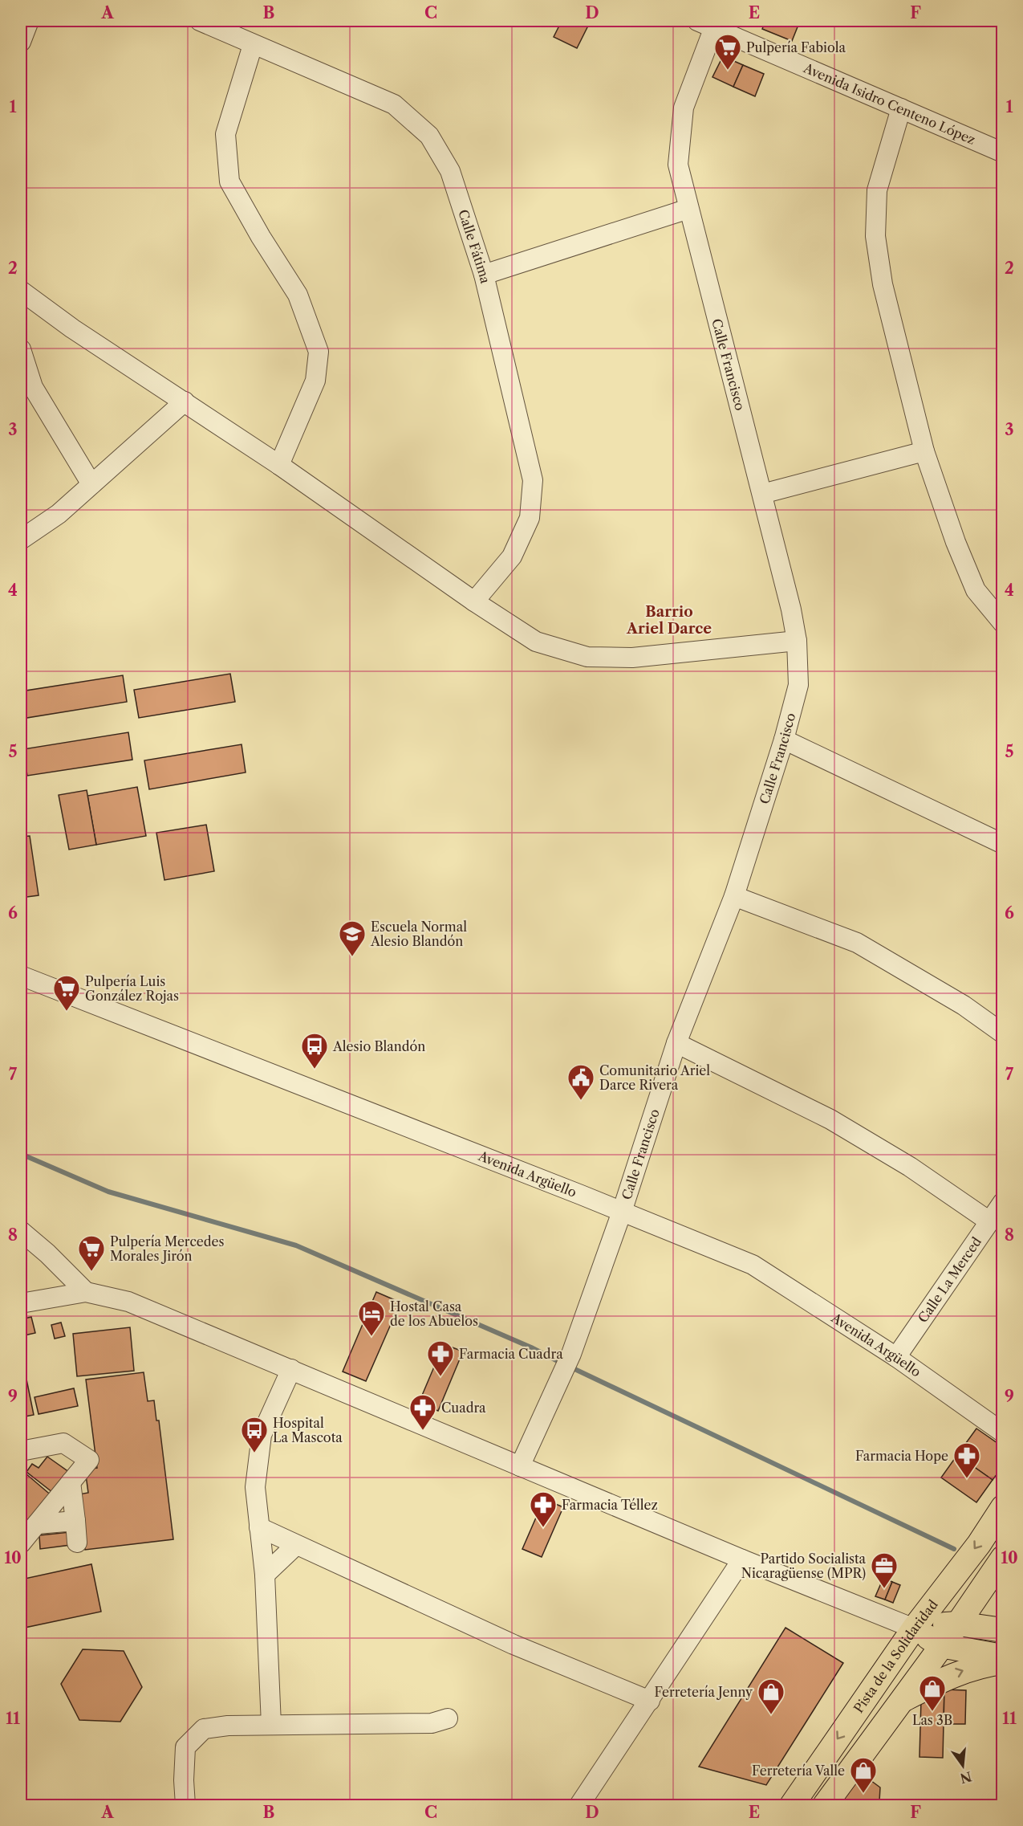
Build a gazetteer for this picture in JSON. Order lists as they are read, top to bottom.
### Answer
{
  "streets": {
    "main road": ["Pista de la Solidaridad"],
    "street": [
      "Avenida Isidro Centeno López",
      "Calle Fátima",
      "Calle Francisco",
      "Avenida Argüello",
      "Calle La Merced"
    ]
  },
  "crossings": [
    ["Avenida Isidro Centeno López", "Calle Francisco"],
    ["Calle Francisco", "Avenida Argüello"],
    ["Avenida Argüello", "Calle La Merced"]
  ],
  "districts": ["Barrio Ariel Darce"],
  "places": {
    "supermarket": ["Pulpería Fabiola", "Pulpería Luis González Rojas", "Pulpería Mercedes Morales Jirón"],
    "school or university": ["Escuela Normal Alesio Blandón"],
    "bus stop": ["Alesio Blandón", "Hospital La Mascota"],
    "public building": ["Comunitario Ariel Darce Rivera"],
    "hotel": ["Hostal Casa de los Abuelos"],
    "pharmacy": [
      "Farmacia Cuadra",
      "Cuadra",
      "Farmacia Hope",
      "Farmacia Téllez"
    ],
    "office": ["Partido Socialista Nicaragüense (MPR)"],
    "shop": ["Las 3B", "Ferretería Jenny", "Ferretería Valle"]
  },
  "north": "bottom",
  "grid": {
    "columns": [
      "A",
      "B",
      "C",
      "D",
      "E",
      "F"
    ],
    "rows": [
      "1",
      "2",
      "3",
      "4",
      "5",
      "6",
      "7",
      "8",
      "9",
      "10",
      "11"
    ]
  }
}
